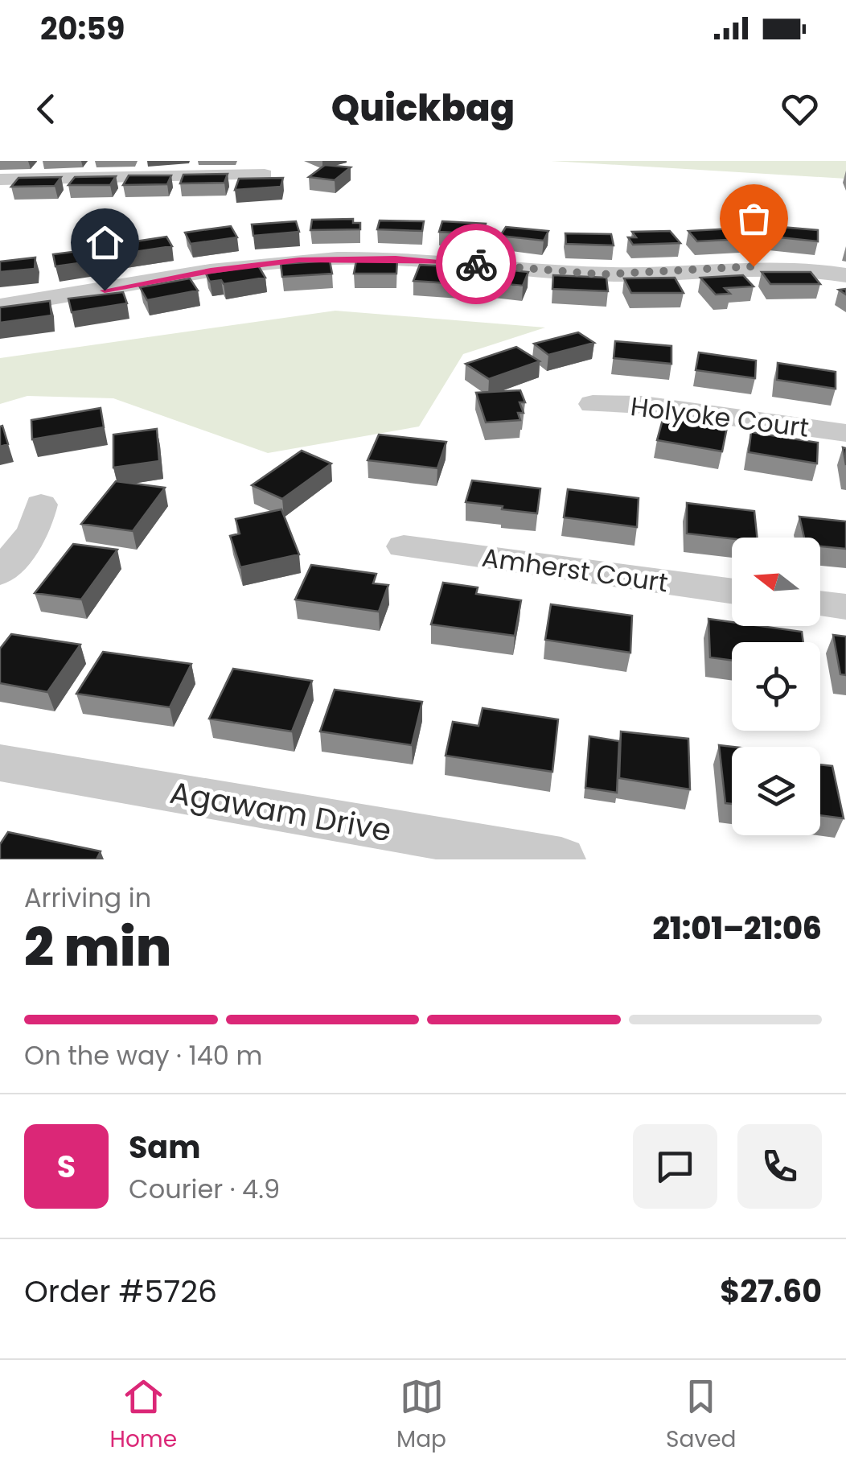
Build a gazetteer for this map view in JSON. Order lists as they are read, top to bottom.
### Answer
{
  "streets": {
    "street": ["Holyoke Court", "Amherst Court", "Agawam Drive"]
  },
  "north": "left",
  "page": {
    "status": "20:59",
    "header": "Quickbag",
    "heading": ["2 min", "Arriving in", "21:01–21:06"],
    "panel": [
      "Sam",
      "Courier · 4.9",
      "Order #5726",
      "$27.60"
    ],
    "bar": "On the way · 140 m",
    "round": "S",
    "tabs": ["Home", "Map", "Saved"]
  }
}
